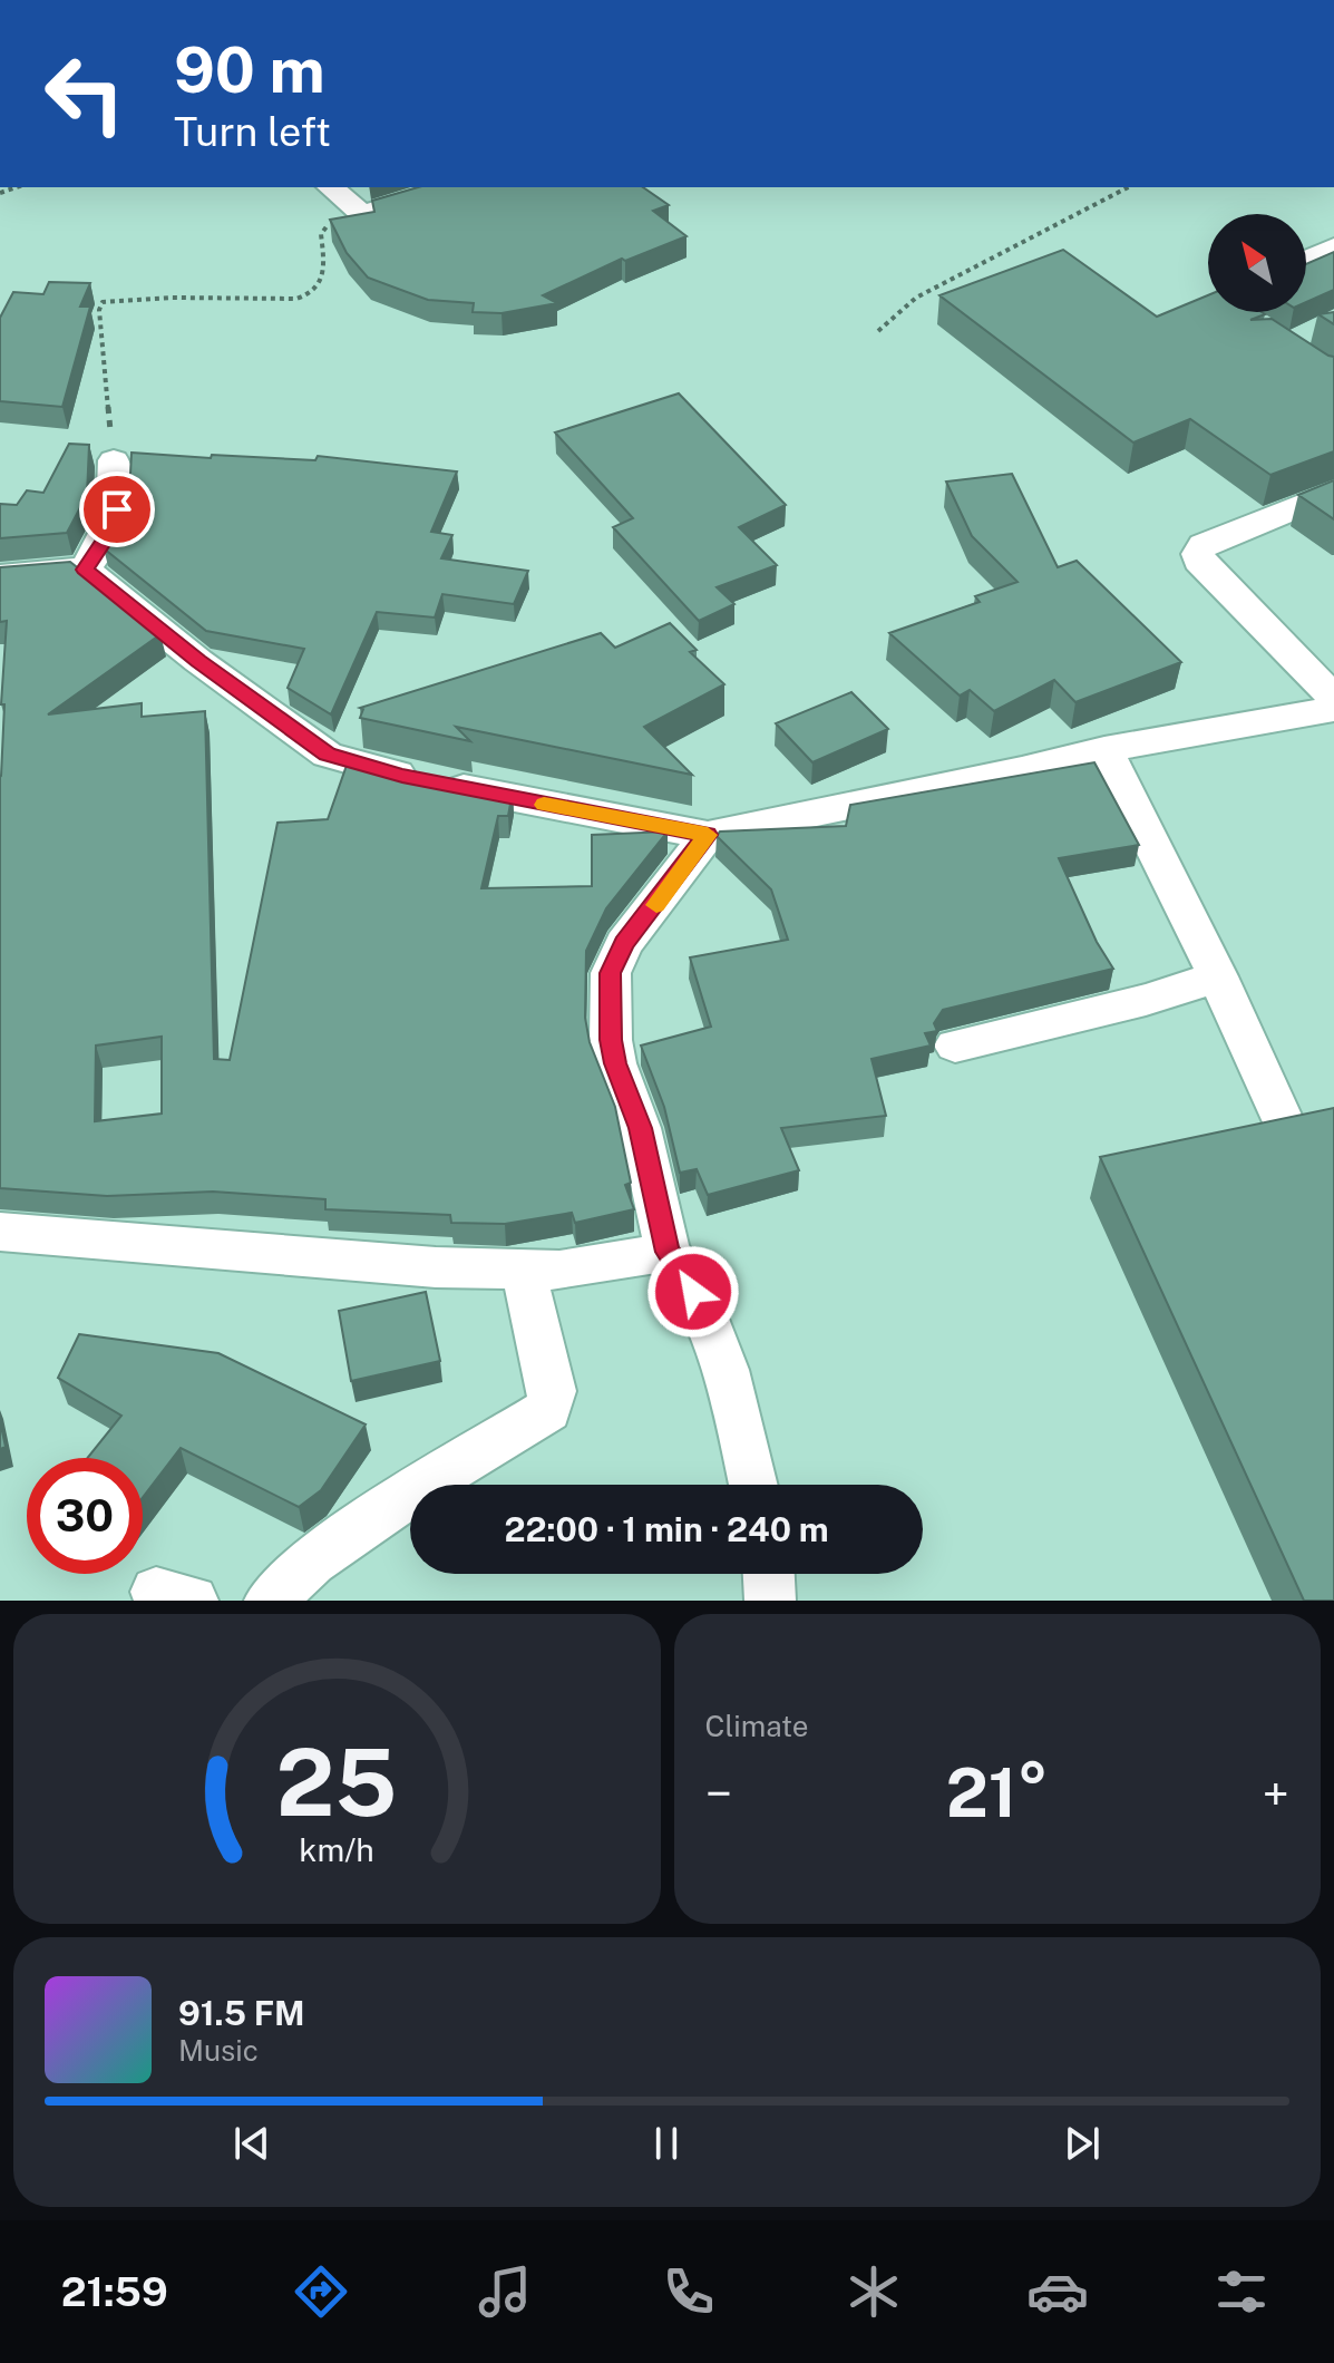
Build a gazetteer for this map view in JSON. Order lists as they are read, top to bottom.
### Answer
{
  "north": "top left",
  "page": {
    "turn": ["90 m", "Turn left"],
    "limit": "30",
    "trip": "22:00 · 1 min · 240 m",
    "tile": "Climate",
    "heat": ["−", "21°", "+"],
    "song": ["91.5 FM", "Music"],
    "tabs": "21:59",
    "gauge": ["25", "km/h"]
  }
}
